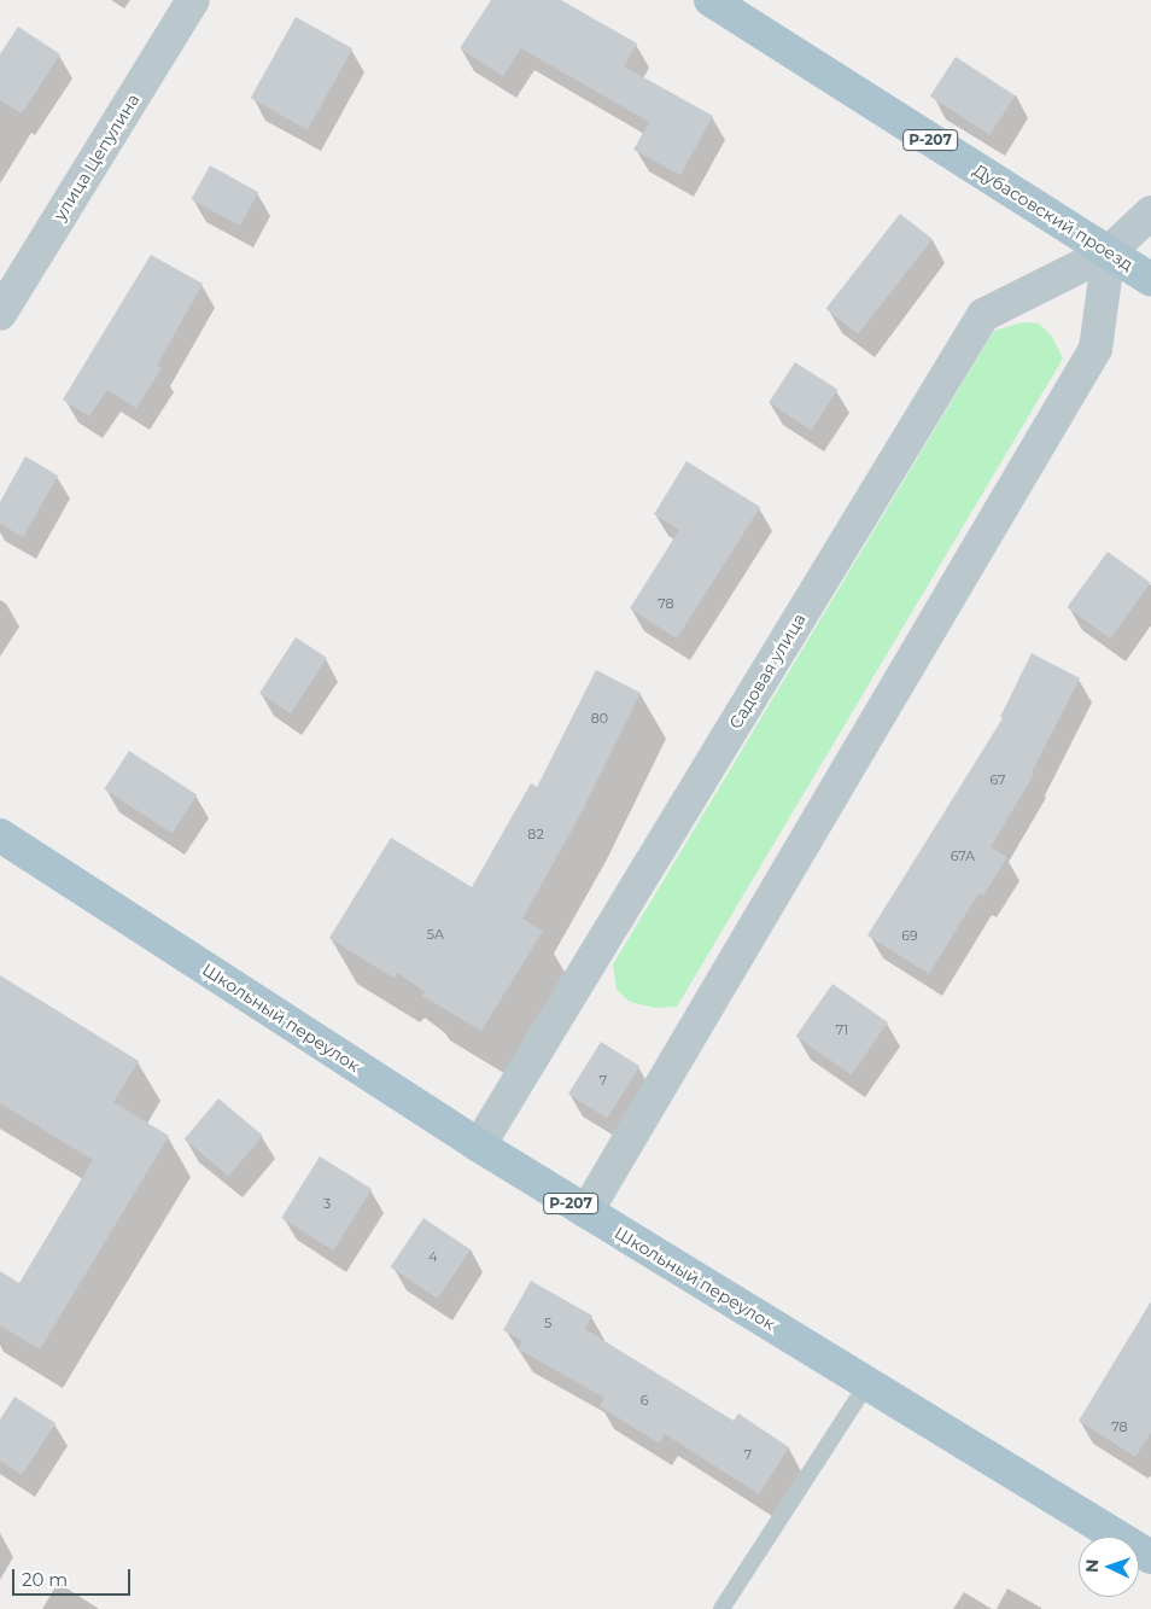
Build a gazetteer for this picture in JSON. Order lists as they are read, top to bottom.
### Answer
{
  "streets": {
    "main road": ["Р-207", "Дубасовский проезд", "Школьный переулок"],
    "street": ["улица Цепулина", "Садовая улица"]
  },
  "crossings": [
    ["Дубасовский проезд", "Садовая улица"],
    ["Садовая улица", "Школьный переулок"]
  ],
  "house_numbers": [
    "78",
    "80",
    "67",
    "82",
    "67А",
    "5А",
    "69",
    "71",
    "7",
    "3",
    "4",
    "5",
    "6",
    "78",
    "7"
  ],
  "scale_bar": "20 m",
  "north": "left"
}
